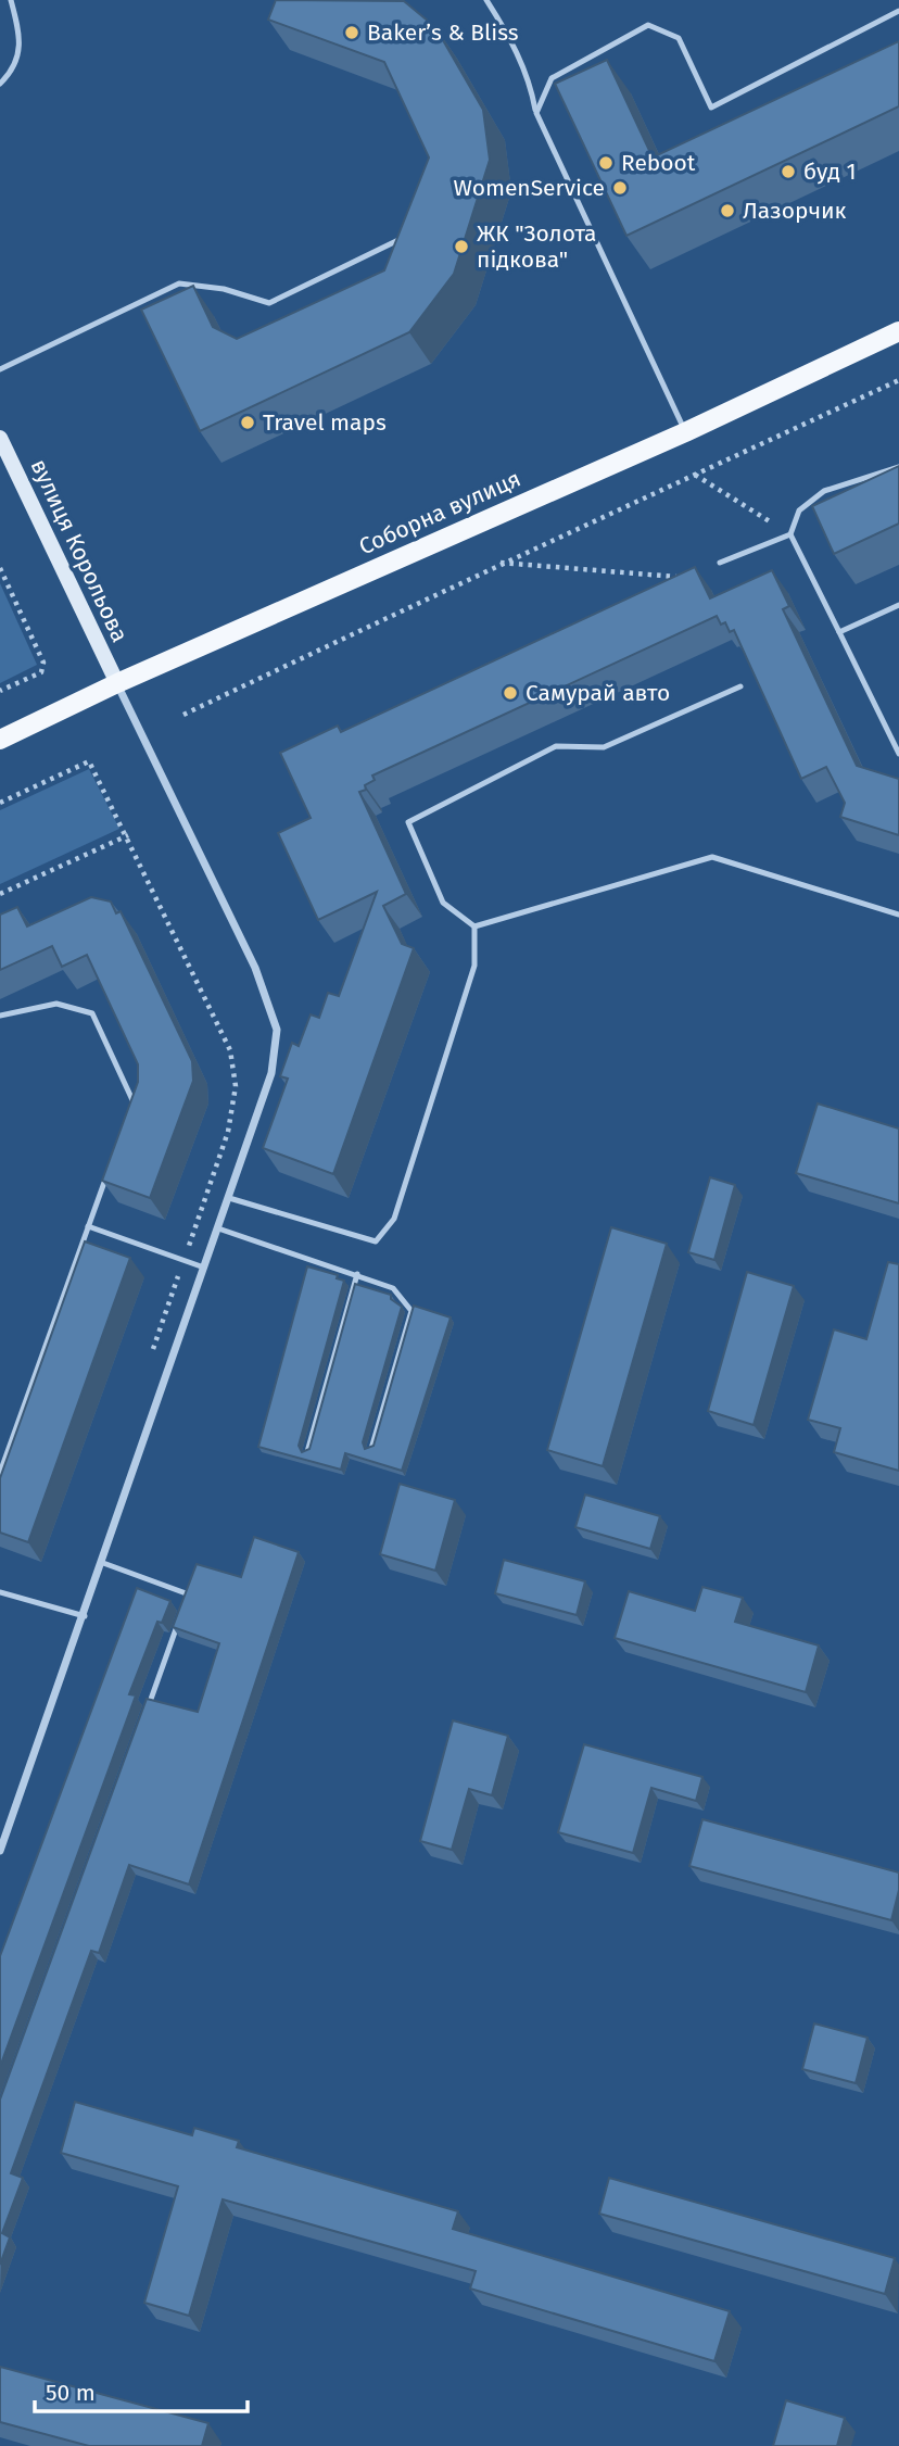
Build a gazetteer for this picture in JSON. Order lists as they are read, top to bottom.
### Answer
{
  "streets": {
    "main road": ["Соборна вулиця"],
    "street": ["вулиця Корольова"]
  },
  "crossings": [
    ["Соборна вулиця", "вулиця Корольова"]
  ],
  "places": [
    "Bakerʼs & Bliss",
    "Reboot",
    "буд 1",
    "WomenService",
    "Лазорчик",
    "ЖК \"Золота підкова\"",
    "Travel maps",
    "Самурай авто"
  ],
  "scale_bar": "50 m"
}
